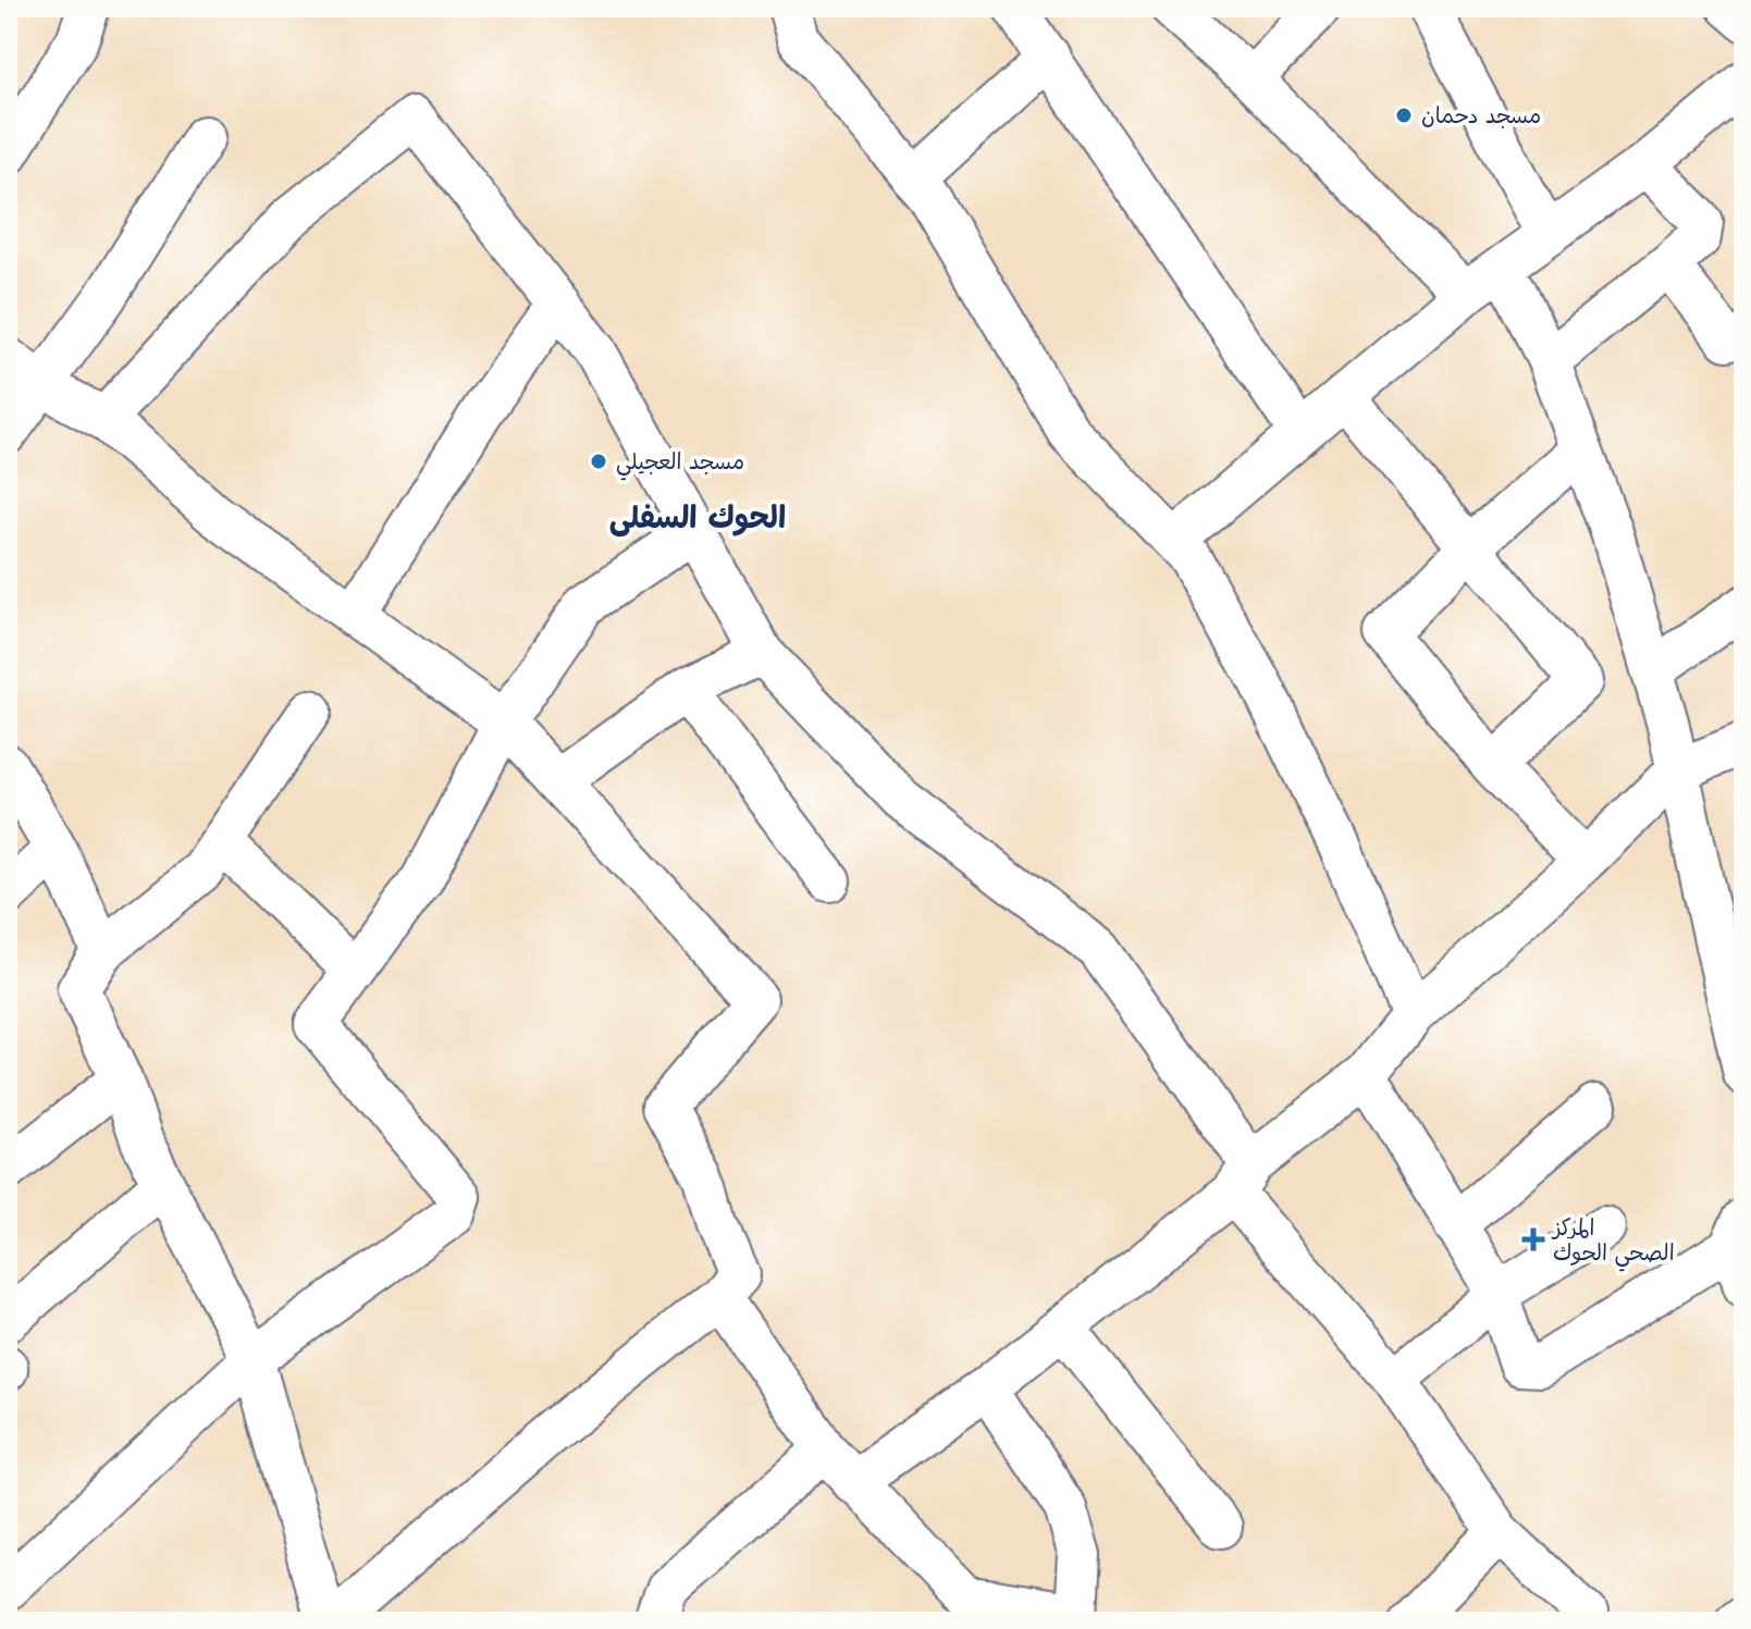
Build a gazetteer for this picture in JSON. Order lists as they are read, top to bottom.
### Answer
{
  "districts": ["الحوك السفلى"],
  "places": {
    "other": ["مسجد دحمان", "مسجد العجيلي"],
    "health": ["المركز الصحي الحوك"]
  }
}
